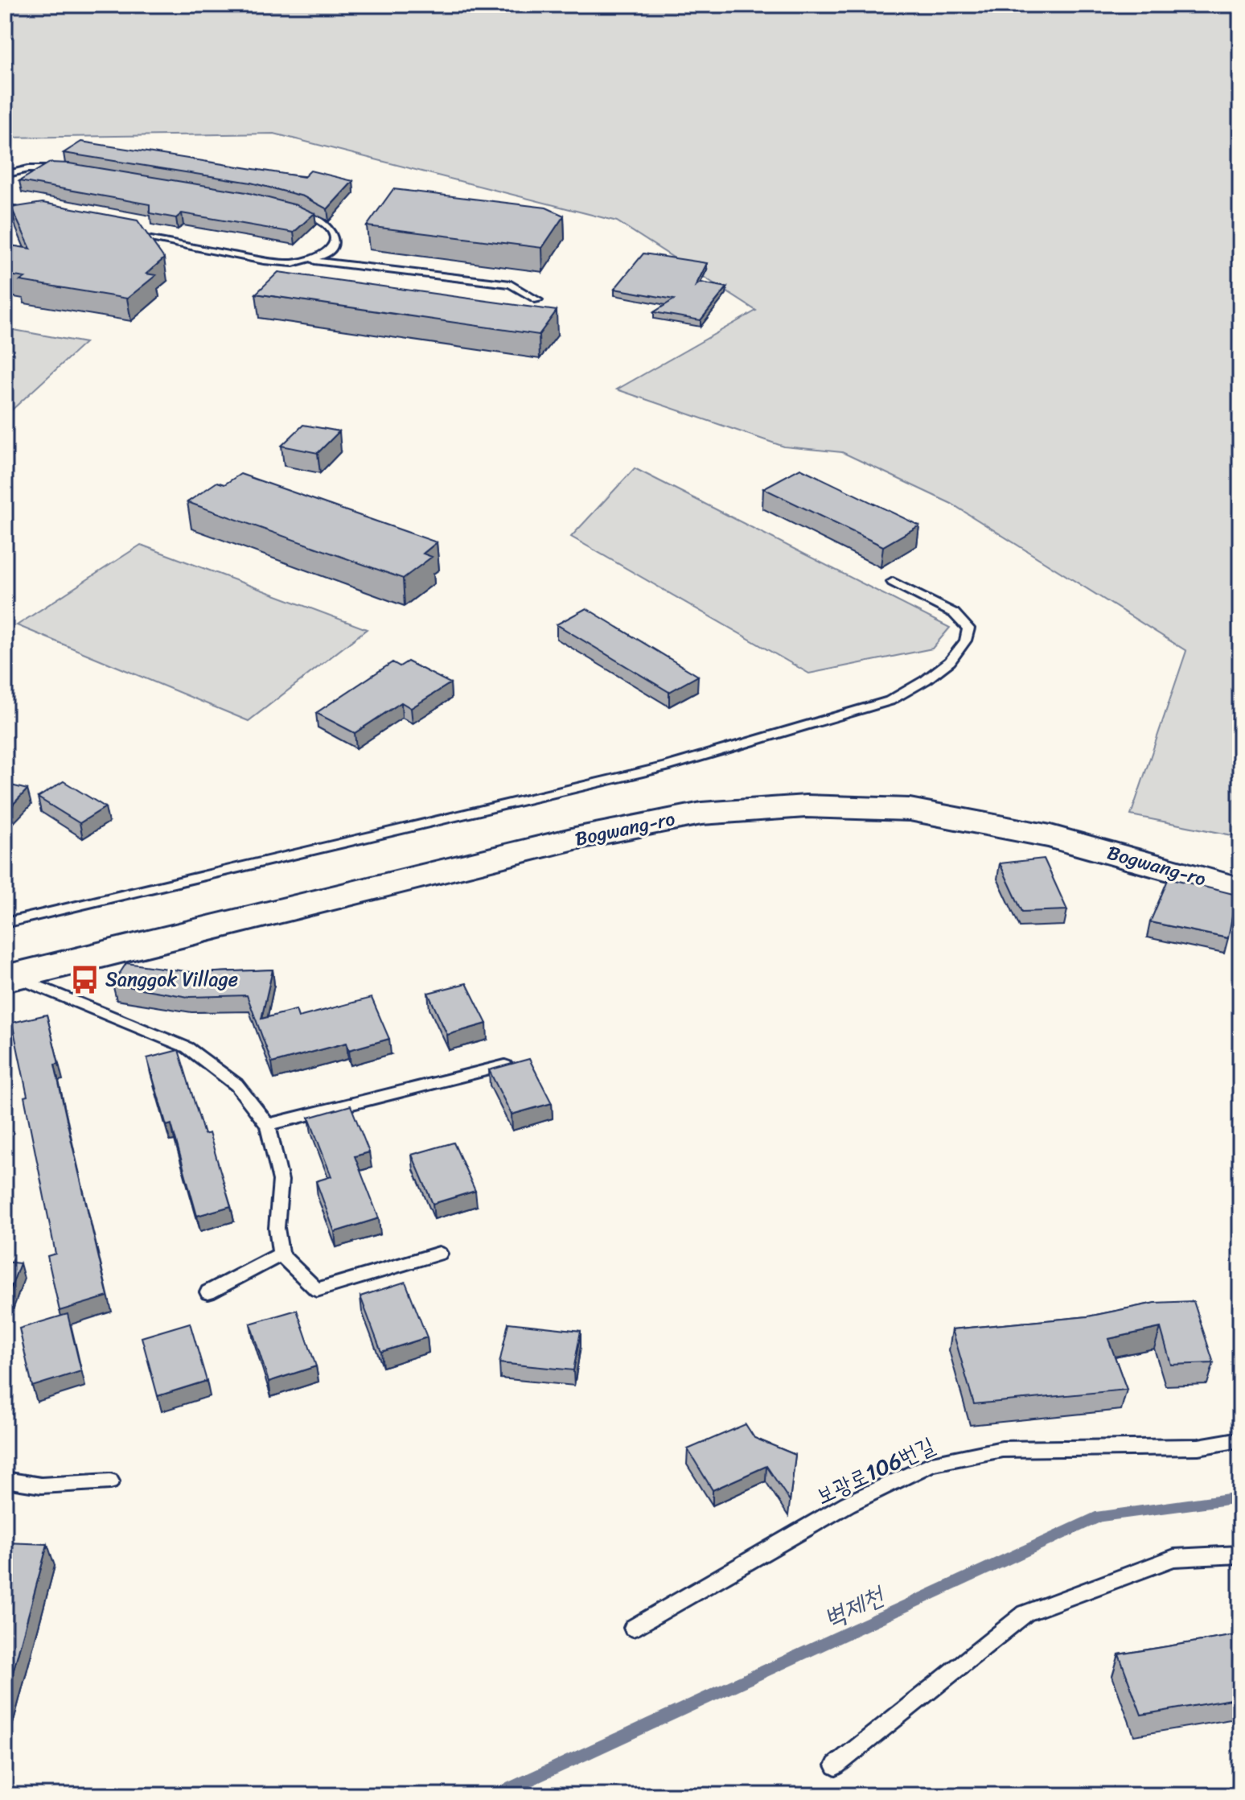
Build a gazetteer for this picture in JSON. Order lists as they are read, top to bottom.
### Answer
{
  "streets": {
    "main road": ["Bogwang-ro"],
    "lane": ["보광로106번길"]
  },
  "water": ["벽제천"],
  "places": {
    "bus stop": ["Sanggok Village"]
  }
}
